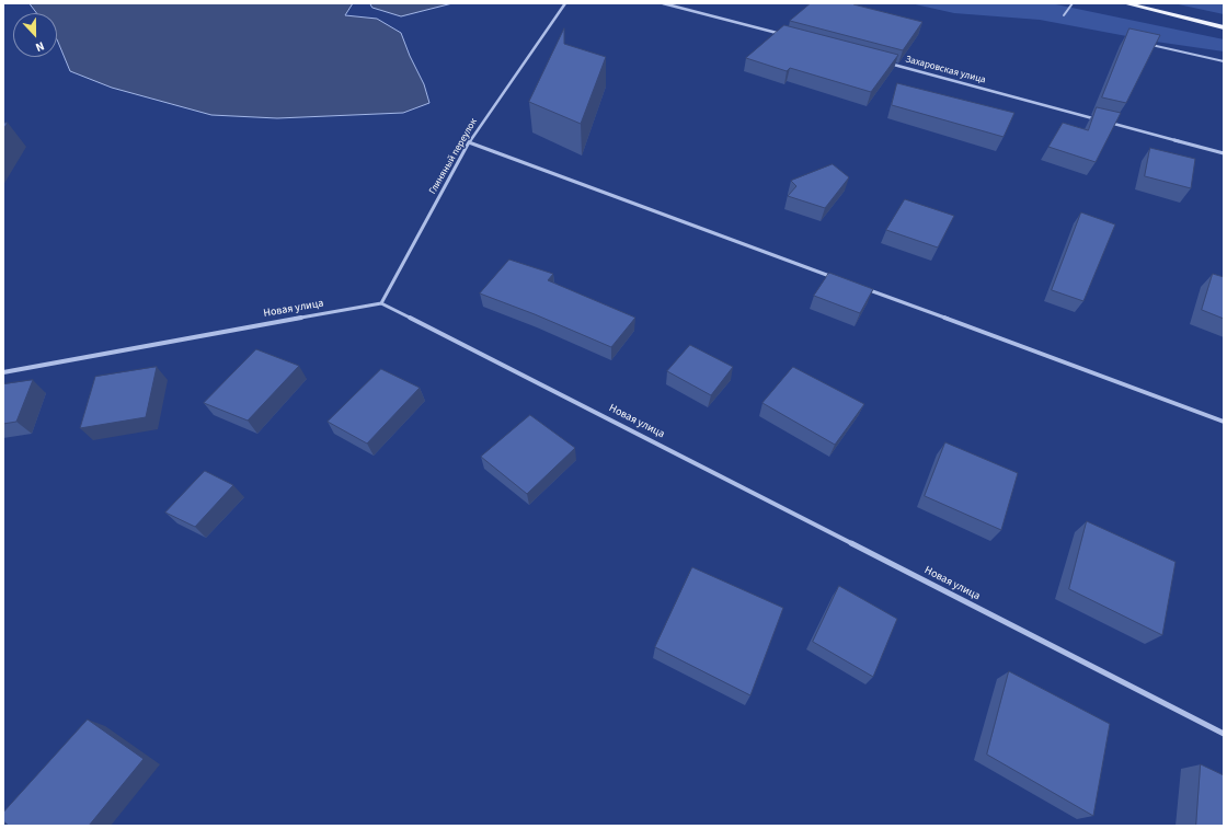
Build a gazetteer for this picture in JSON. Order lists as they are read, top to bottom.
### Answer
{
  "streets": {
    "street": ["Захаровская улица", "Глиняный переулок", "Новая улица"]
  },
  "crossings": [
    ["Глиняный переулок", "Новая улица"]
  ],
  "north": "bottom"
}
